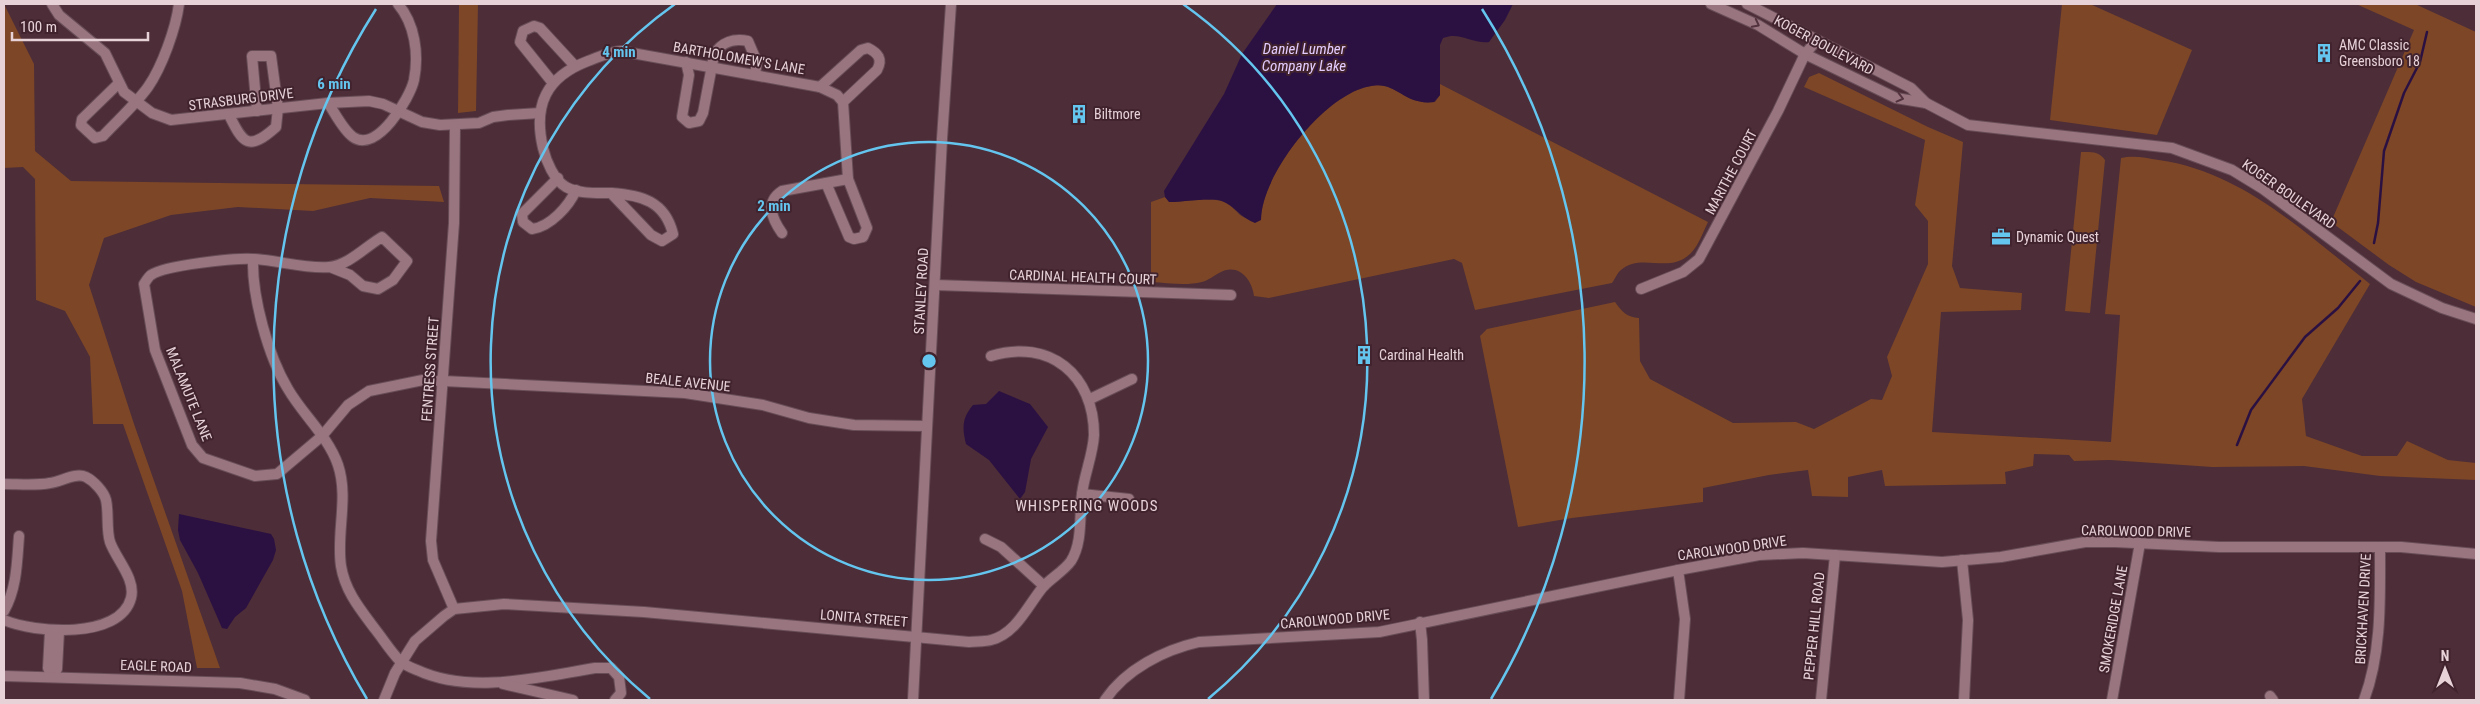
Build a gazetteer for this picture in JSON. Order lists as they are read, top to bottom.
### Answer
{
  "streets": {
    "street": [
      "KOGER BOULEVARD",
      "BARTHOLOMEW'S LANE",
      "STRASBURG DRIVE",
      "MARITHE COURT",
      "CARDINAL HEALTH COURT",
      "STANLEY ROAD",
      "FENTRESS STREET",
      "BEALE AVENUE",
      "MALAMUTE LANE",
      "CAROLWOOD DRIVE",
      "BRICKHAVEN DRIVE",
      "LONITA STREET",
      "SMOKERIDGE LANE",
      "PEPPER HILL ROAD",
      "EAGLE ROAD"
    ]
  },
  "crossings": [
    ["KOGER BOULEVARD", "MARITHE COURT"],
    ["BARTHOLOMEW'S LANE", "STRASBURG DRIVE"],
    ["STRASBURG DRIVE", "FENTRESS STREET"],
    ["CARDINAL HEALTH COURT", "STANLEY ROAD"],
    ["STANLEY ROAD", "BEALE AVENUE"],
    ["STANLEY ROAD", "LONITA STREET"],
    ["FENTRESS STREET", "BEALE AVENUE"],
    ["FENTRESS STREET", "MALAMUTE LANE"],
    ["FENTRESS STREET", "LONITA STREET"],
    ["BEALE AVENUE", "MALAMUTE LANE"],
    ["CAROLWOOD DRIVE", "BRICKHAVEN DRIVE"],
    ["CAROLWOOD DRIVE", "SMOKERIDGE LANE"],
    ["CAROLWOOD DRIVE", "PEPPER HILL ROAD"]
  ],
  "districts": ["WHISPERING WOODS"],
  "water": ["Daniel Lumber Company Lake"],
  "places": {
    "building": ["AMC Classic Greensboro 18", "Biltmore", "Cardinal Health"],
    "office": ["Dynamic Quest"]
  },
  "scale_bar": "100 m",
  "north": "top",
  "rings": ["4 min", "6 min", "2 min"]
}
